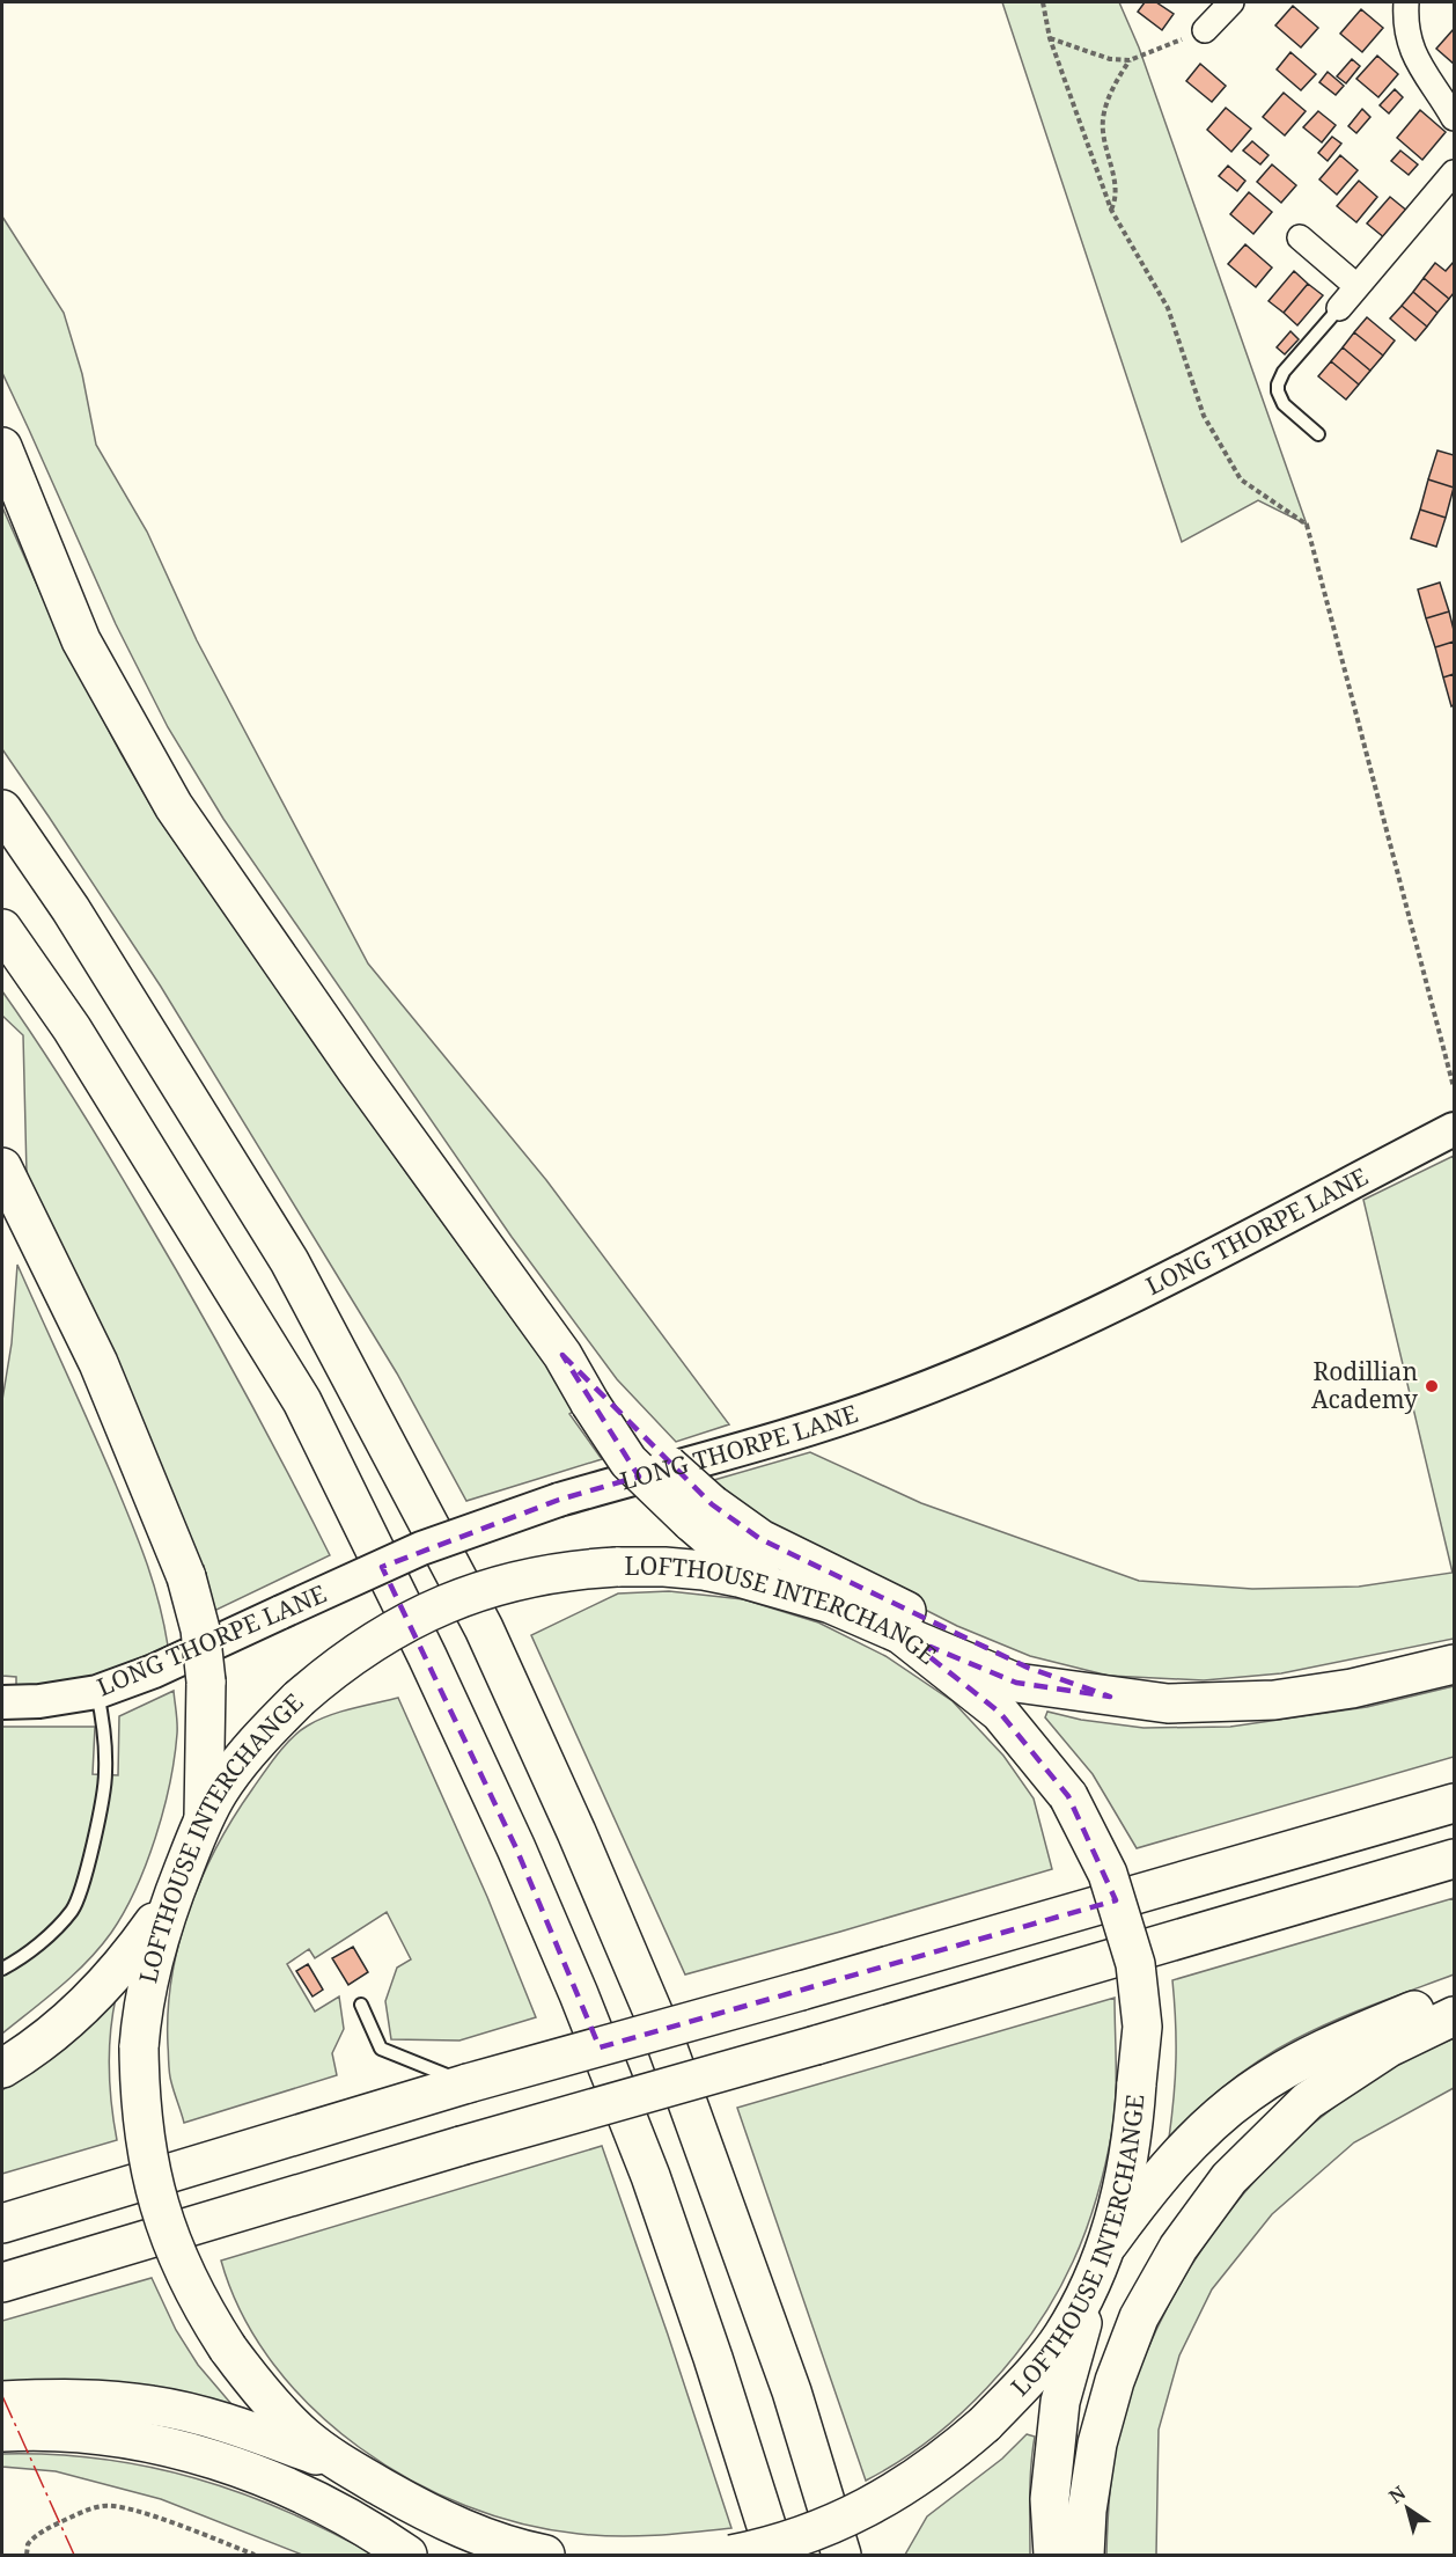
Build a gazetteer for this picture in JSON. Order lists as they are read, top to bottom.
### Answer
{
  "streets": {
    "highway": ["LOFTHOUSE INTERCHANGE"],
    "main road": ["LONG THORPE LANE"]
  },
  "places": ["Rodillian Academy"],
  "north": "top left"
}
